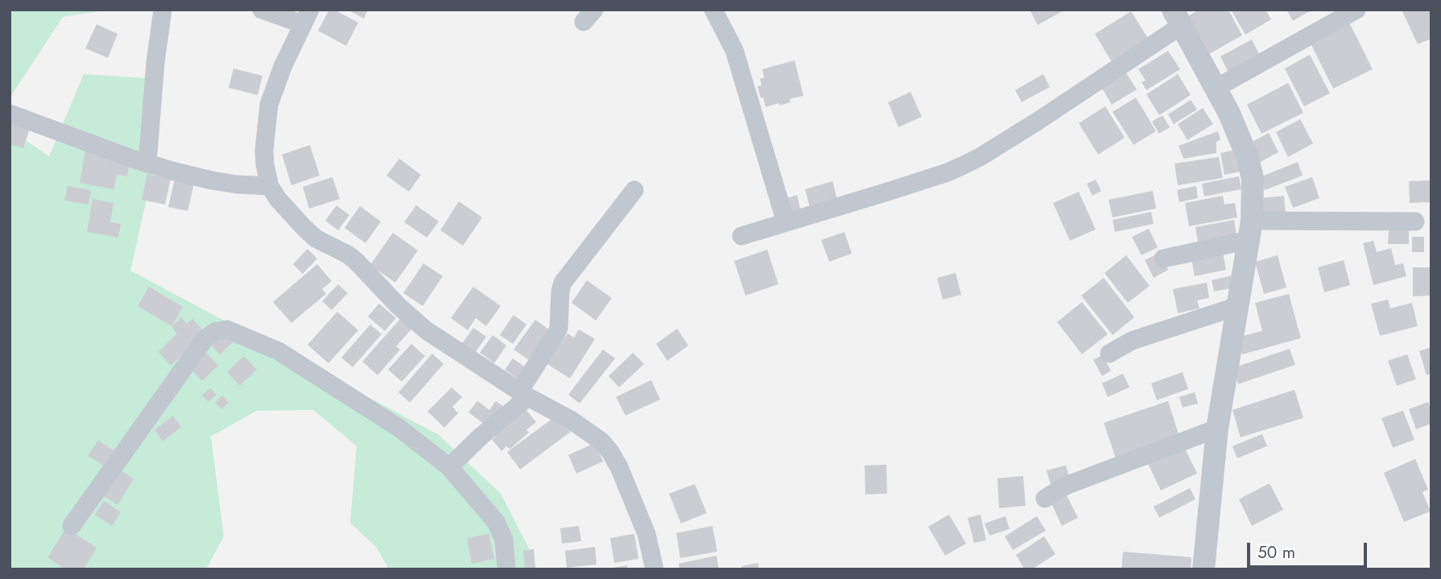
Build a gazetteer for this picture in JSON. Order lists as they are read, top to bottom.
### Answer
{
  "scale_bar": "50 m"
}
